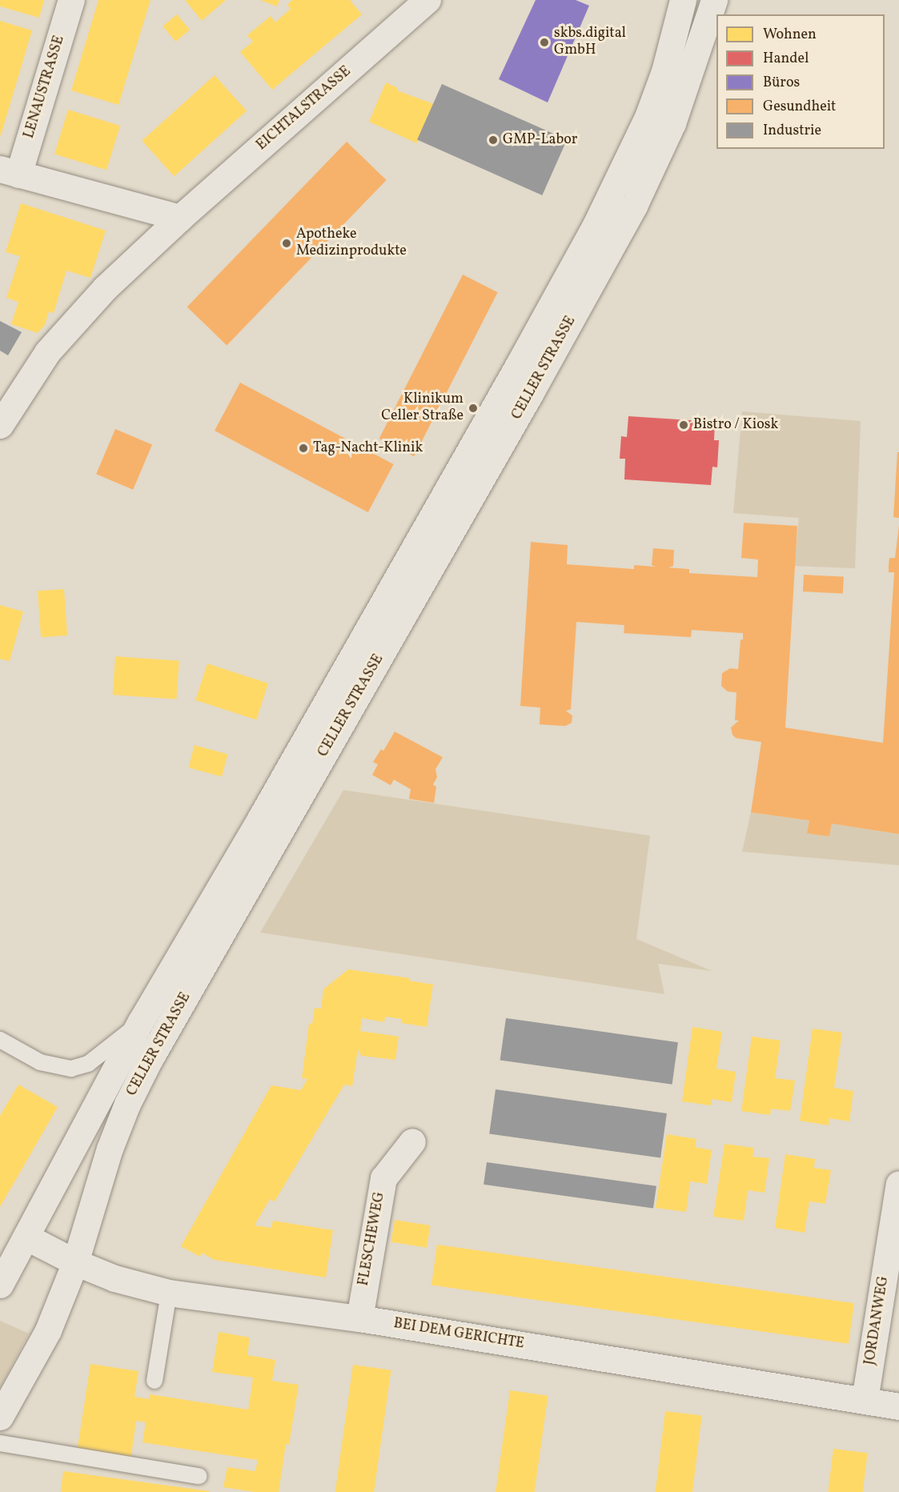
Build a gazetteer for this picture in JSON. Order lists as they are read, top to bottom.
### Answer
{
  "streets": {
    "main road": [
      "LENAUSTRASSE",
      "EICHTALSTRASSE",
      "CELLER STRASSE",
      "FLESCHEWEG",
      "JORDANWEG",
      "BEI DEM GERICHTE"
    ]
  },
  "crossings": [
    ["CELLER STRASSE", "BEI DEM GERICHTE"],
    ["FLESCHEWEG", "BEI DEM GERICHTE"],
    ["JORDANWEG", "BEI DEM GERICHTE"]
  ],
  "places": [
    "skbs.digital GmbH",
    "GMP-Labor",
    "Apotheke Medizinprodukte",
    "Klinikum Celler Straße",
    "Bistro / Kiosk",
    "Tag-Nacht-Klinik"
  ],
  "legend": [
    "Wohnen",
    "Handel",
    "Büros",
    "Gesundheit",
    "Industrie"
  ]
}
